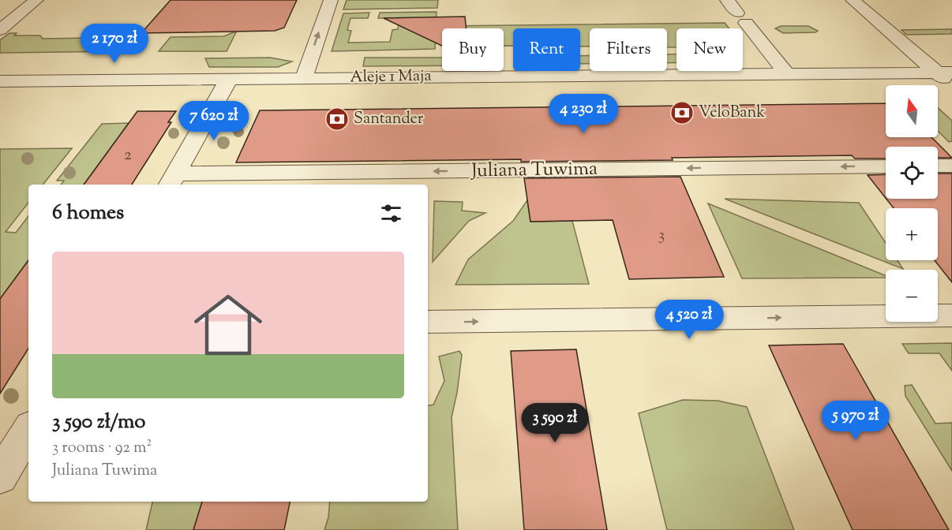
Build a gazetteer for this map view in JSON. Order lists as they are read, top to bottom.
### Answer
{
  "streets": {
    "street": ["Aleje 1 Maja", "Juliana Tuwima"]
  },
  "places": {
    "bank": ["VeloBank", "Santander"]
  },
  "house_numbers": ["2", "3"],
  "north": "top",
  "page": {
    "price": [
      "2 170 zł",
      "4 230 zł",
      "7 620 zł",
      "4 520 zł",
      "5 970 zł",
      "3 590 zł"
    ],
    "chip": [
      "Buy",
      "Rent",
      "Filters",
      "New"
    ],
    "map_buttons": ["+", "−"],
    "heading": "6 homes",
    "list": [
      {
        "name": "3 590 zł/mo",
        "note": "3 rooms · 92 m² · Juliana Tuwima"
      }
    ]
  }
}
